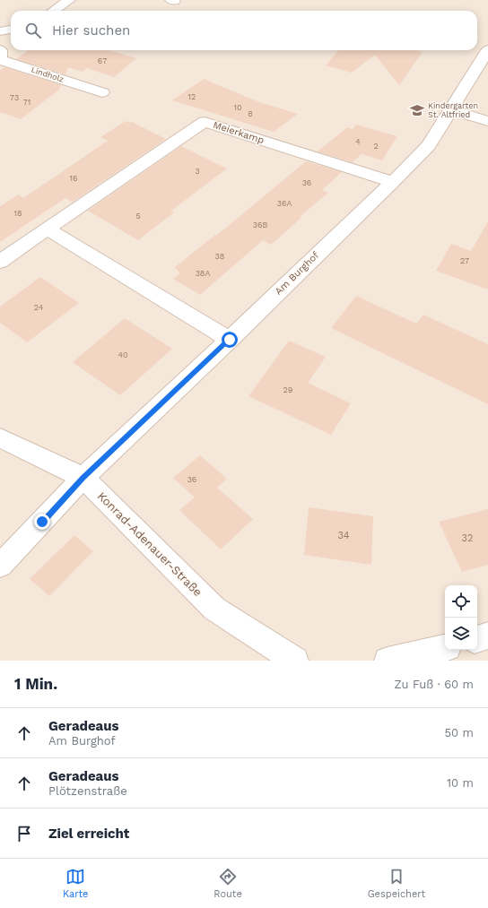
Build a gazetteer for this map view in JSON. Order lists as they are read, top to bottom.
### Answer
{
  "streets": {
    "street": [
      "Lindholz",
      "Meierkamp",
      "Am Burghof",
      "Konrad-Adenauer-Straße"
    ]
  },
  "crossings": [
    ["Meierkamp", "Am Burghof"],
    ["Am Burghof", "Konrad-Adenauer-Straße"]
  ],
  "places": {
    "school or university": ["Kindergarten St. Altfried"]
  },
  "house_numbers": [
    "67",
    "12",
    "73",
    "71",
    "10",
    "8",
    "4",
    "2",
    "3",
    "16",
    "36",
    "36A",
    "18",
    "5",
    "36B",
    "38",
    "27",
    "38A",
    "24",
    "40",
    "29",
    "36",
    "34",
    "32"
  ],
  "page": {
    "search": "Hier suchen",
    "heading": ["1 Min.", "Zu Fuß · 60 m"],
    "list": [
      ["Geradeaus", "Am Burghof", "50 m"],
      ["Geradeaus", "Plötzenstraße", "10 m"],
      "Ziel erreicht"
    ],
    "nav": ["Karte", "Route", "Gespeichert"]
  }
}
